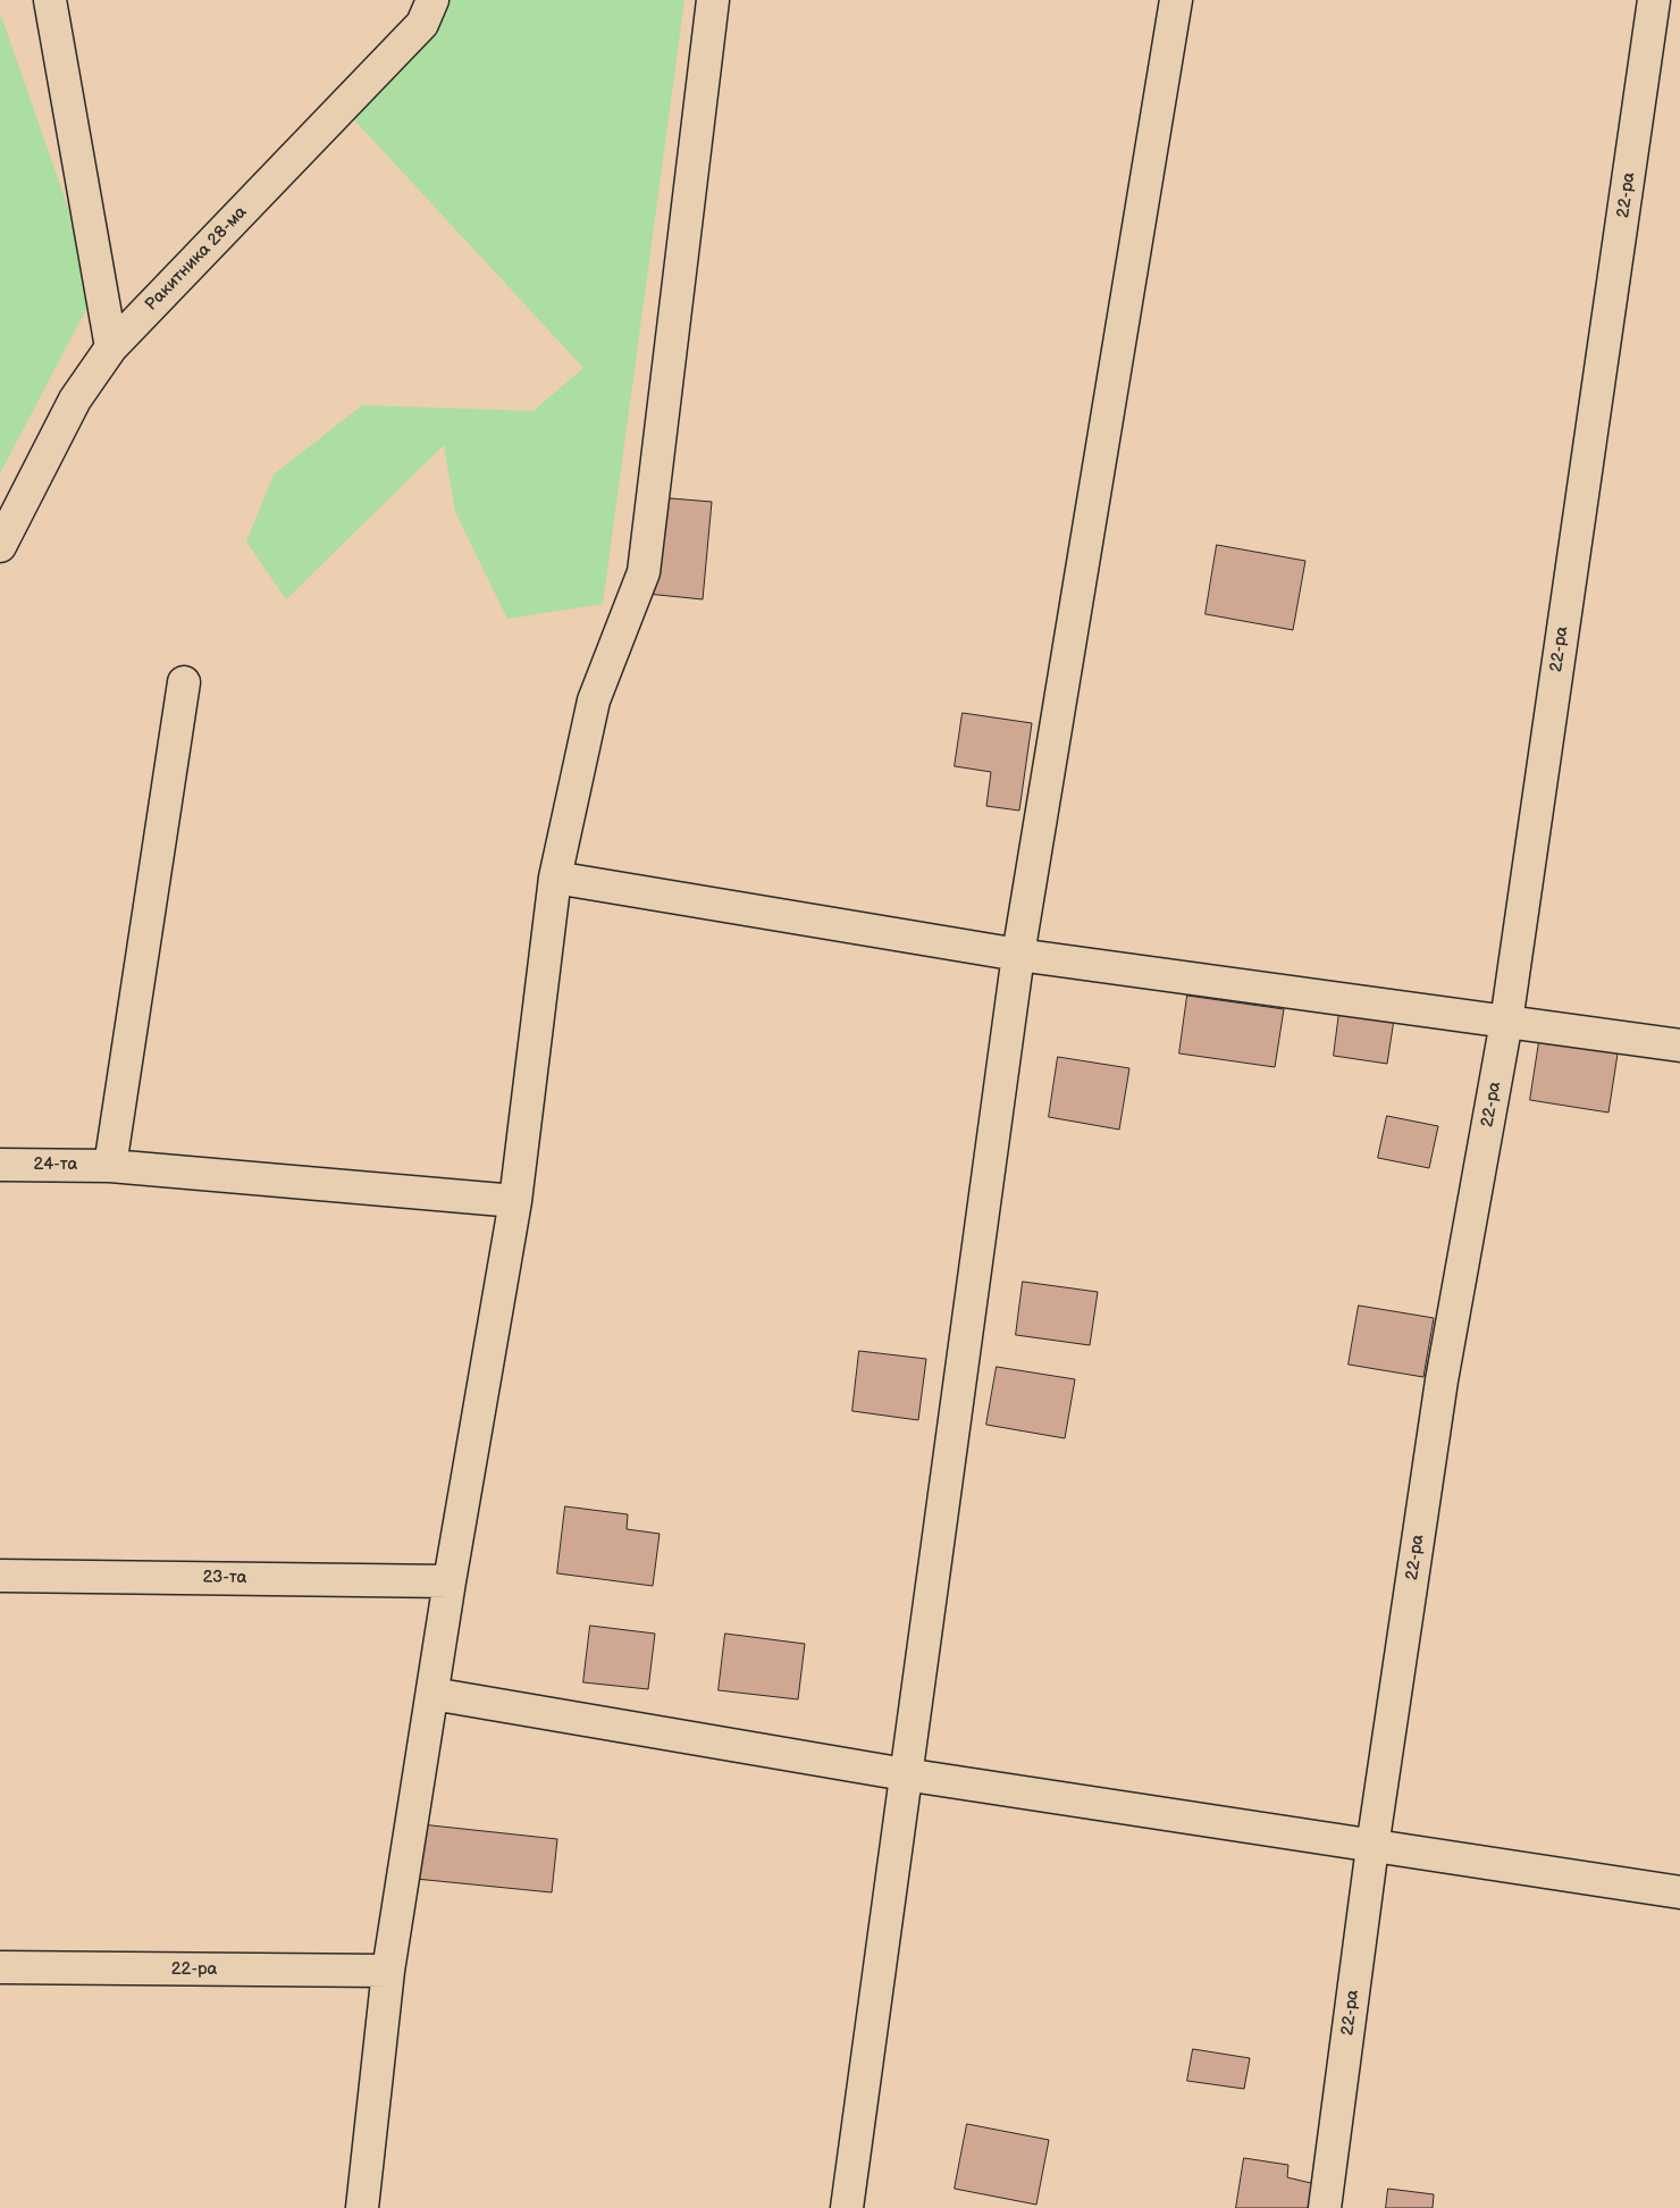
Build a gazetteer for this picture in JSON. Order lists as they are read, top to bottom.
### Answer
{
  "streets": {
    "street": [
      "22-ра",
      "Ракитника 28-ма",
      "24-та",
      "23-та"
    ]
  }
}
